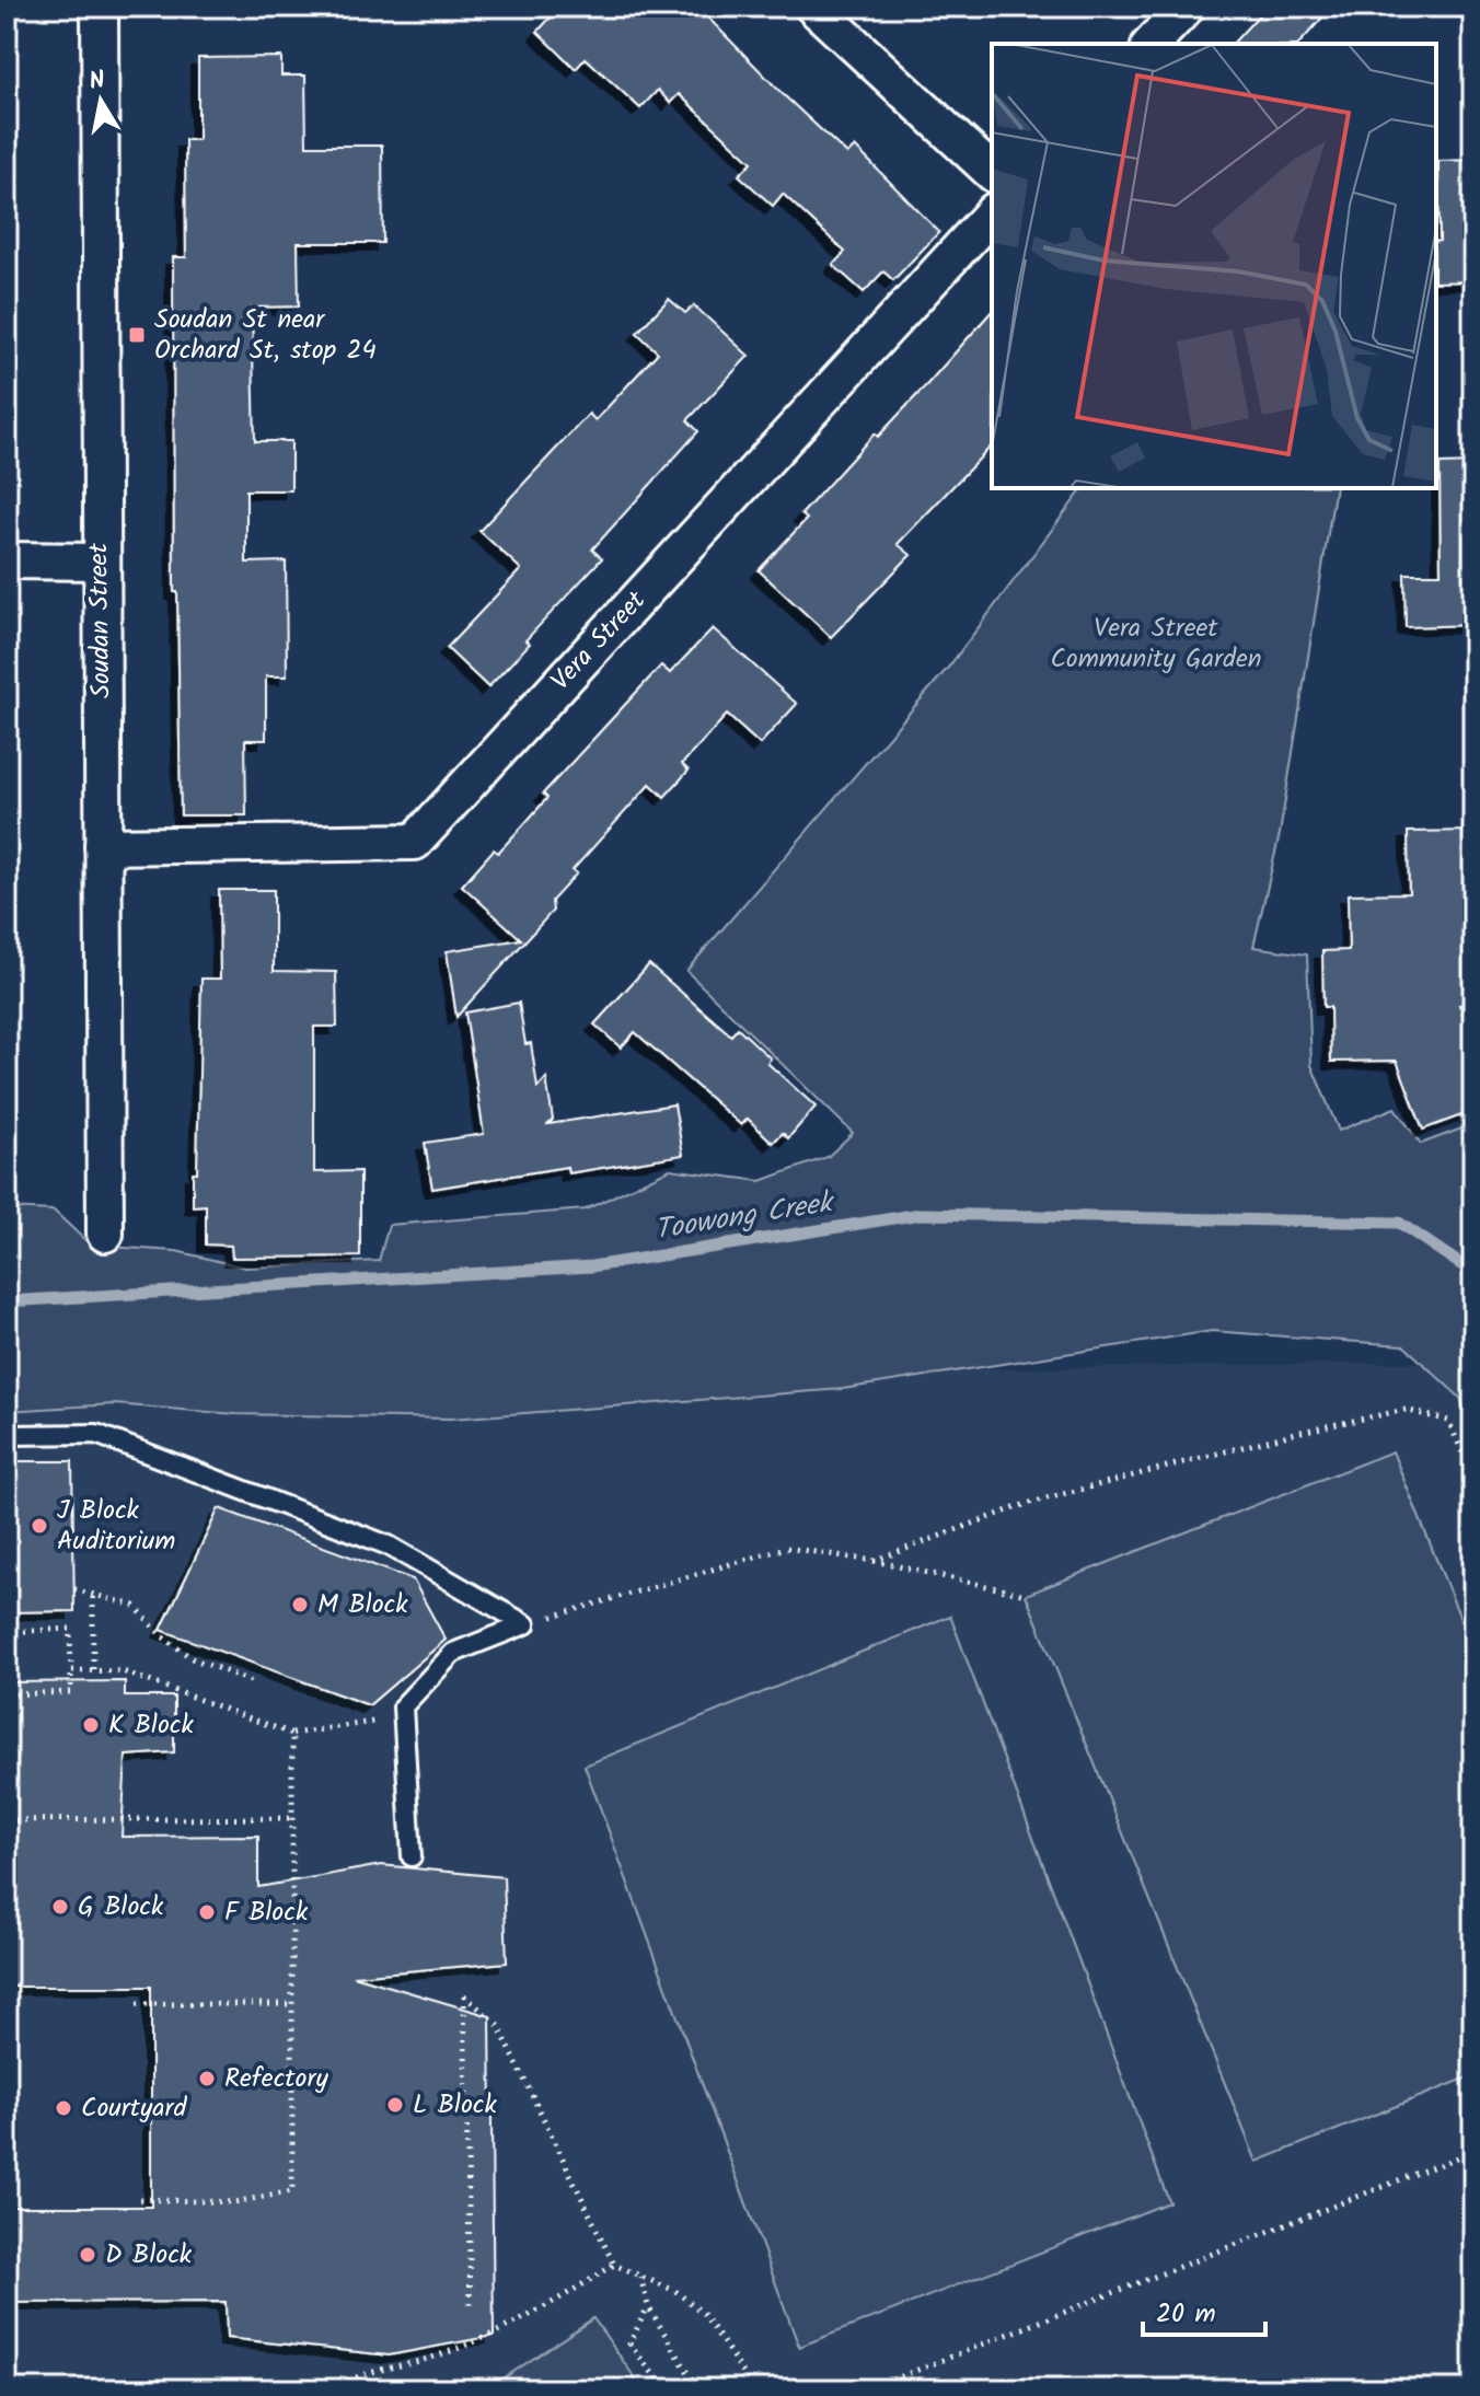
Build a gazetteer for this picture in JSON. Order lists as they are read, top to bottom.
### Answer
{
  "streets": {
    "street": ["Soudan Street", "Vera Street"]
  },
  "crossings": [
    ["Soudan Street", "Vera Street"]
  ],
  "water": ["Toowong Creek"],
  "parks": ["Vera Street Community Garden"],
  "places": {
    "transit": ["Soudan St near Orchard St, stop 24"],
    "other": [
      "J Block Auditorium",
      "M Block",
      "K Block",
      "G Block",
      "F Block",
      "Refectory",
      "L Block",
      "Courtyard",
      "D Block"
    ]
  },
  "scale_bar": "20 m",
  "north": "top"
}
